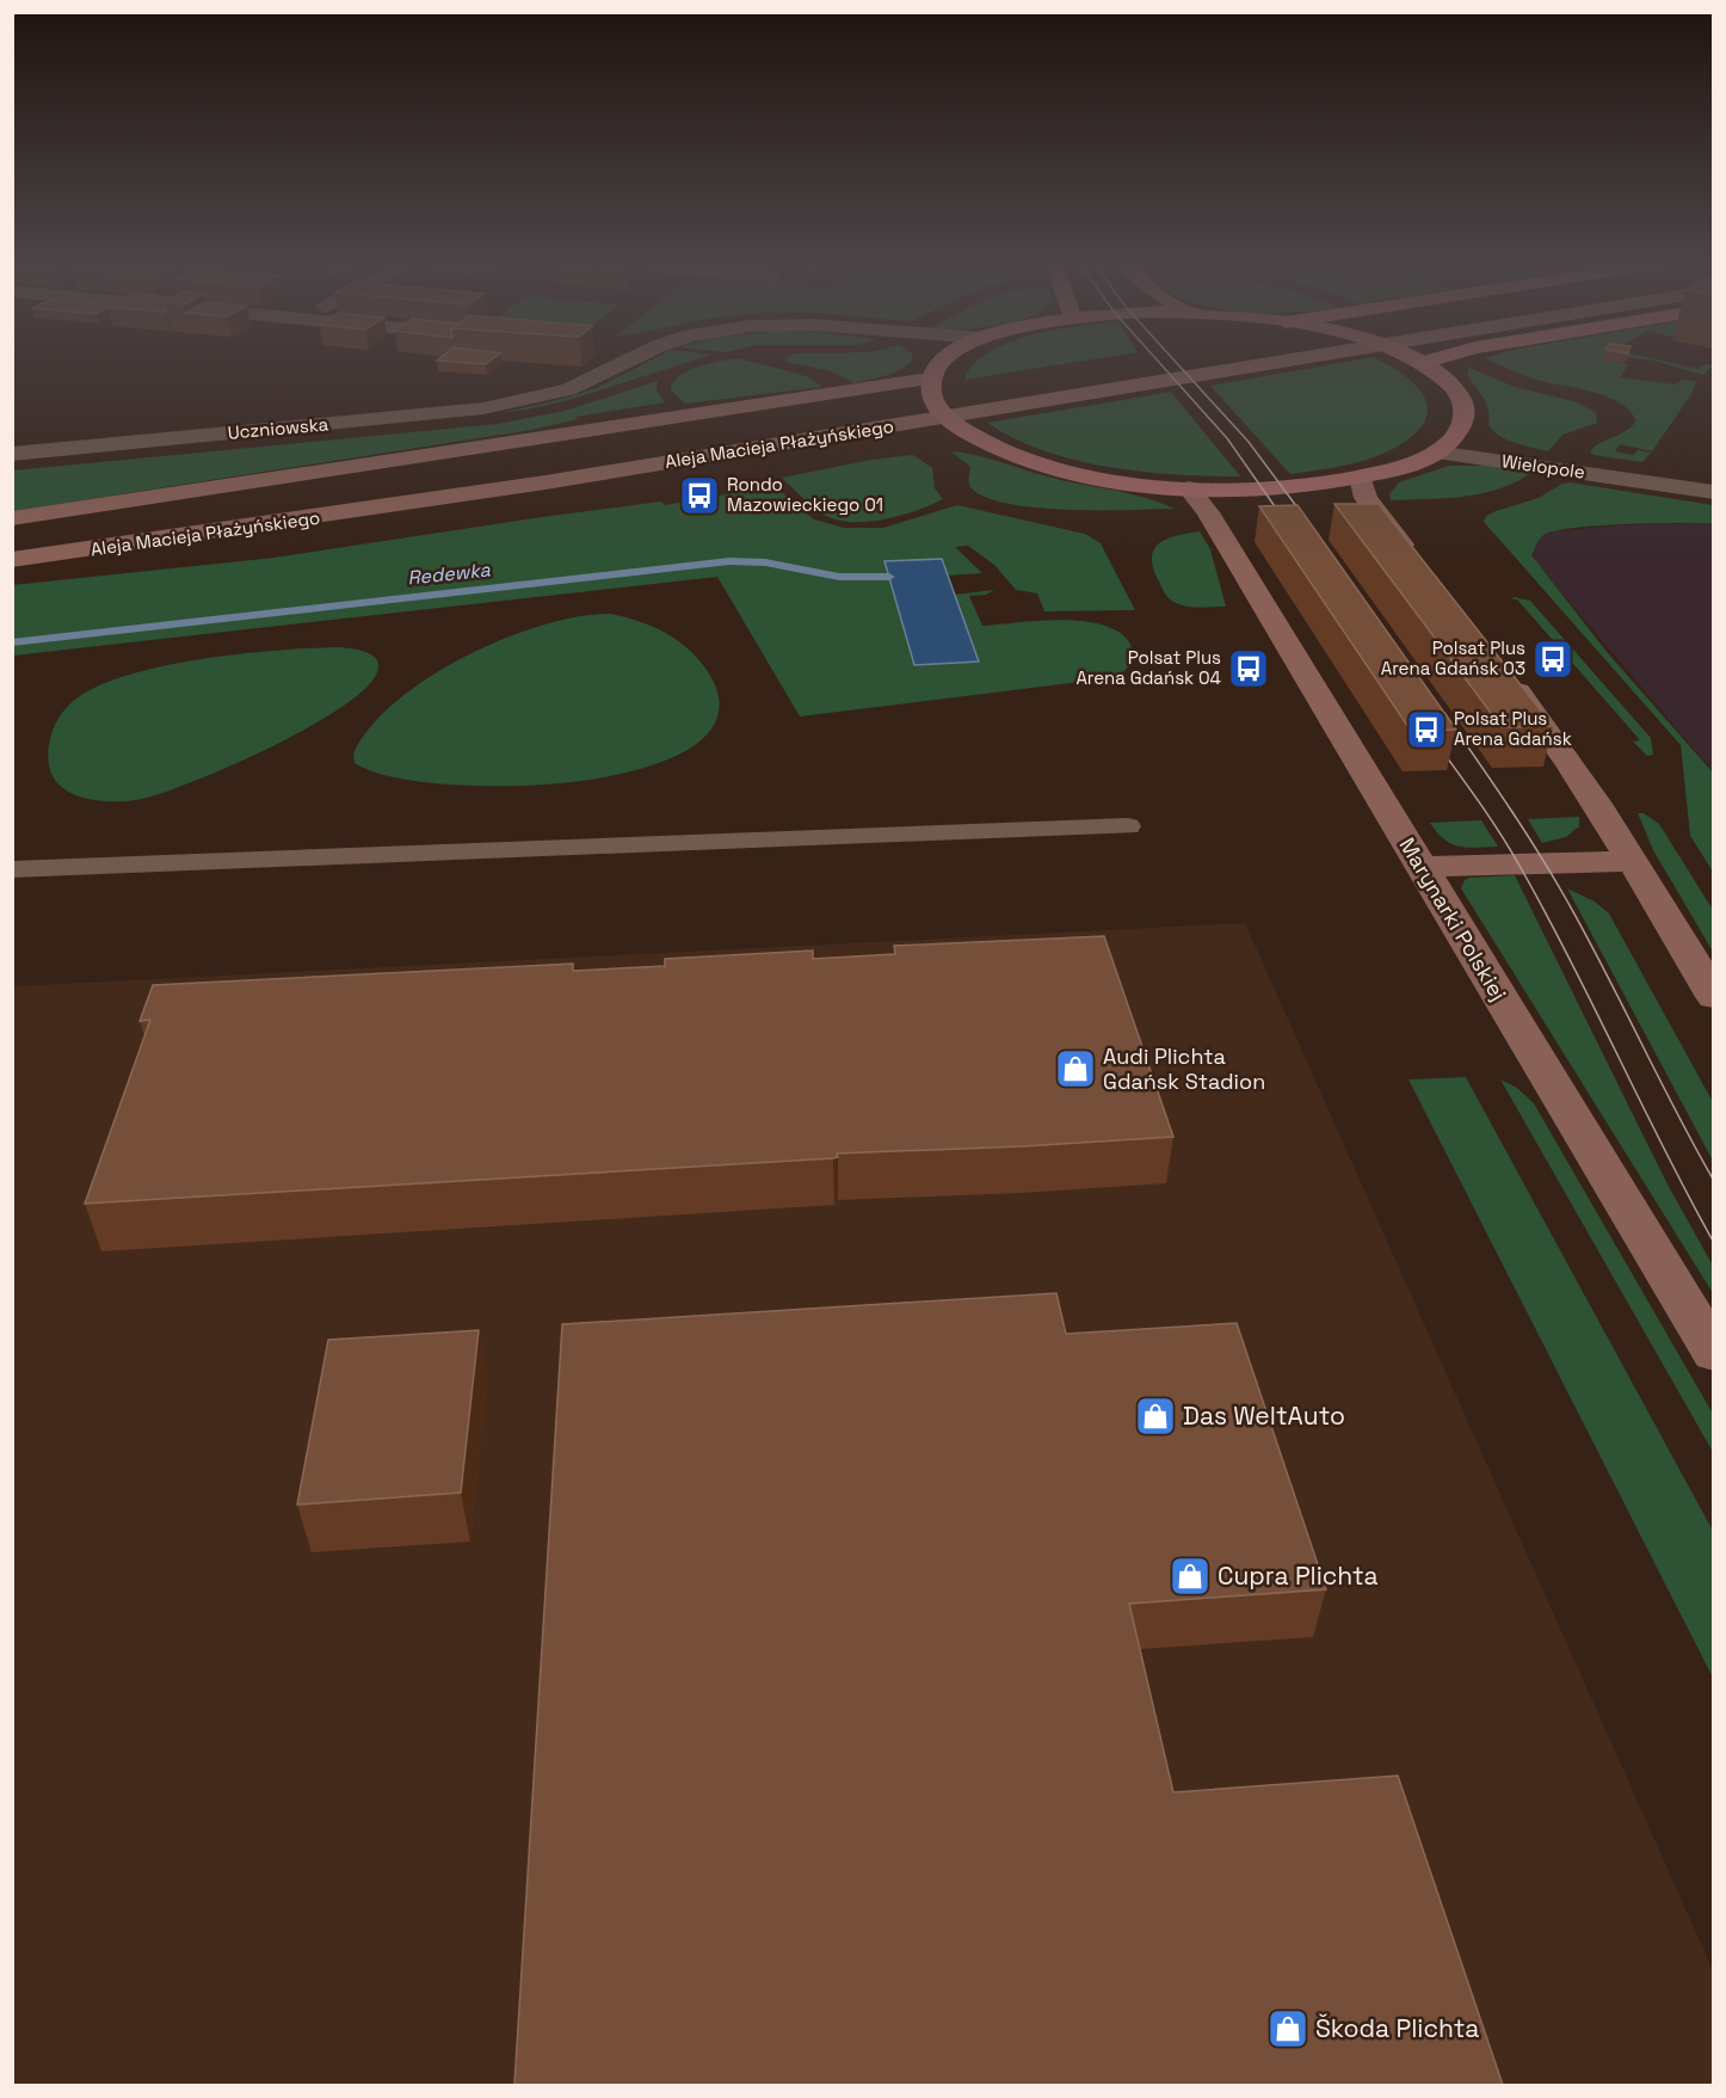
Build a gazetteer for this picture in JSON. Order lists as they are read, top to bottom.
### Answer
{
  "streets": {
    "main road": ["Aleja Macieja Płażyńskiego", "Marynarki Polskiej"],
    "street": ["Uczniowska", "Wielopole"]
  },
  "water": ["Redewka"],
  "places": {
    "bus stop": [
      "Rondo Mazowieckiego 01",
      "Polsat Plus Arena Gdańsk 03",
      "Polsat Plus Arena Gdańsk 04",
      "Polsat Plus Arena Gdańsk"
    ],
    "shop": [
      "Audi Plichta Gdańsk Stadion",
      "Das WeltAuto",
      "Cupra Plichta",
      "Škoda Plichta"
    ]
  }
}
